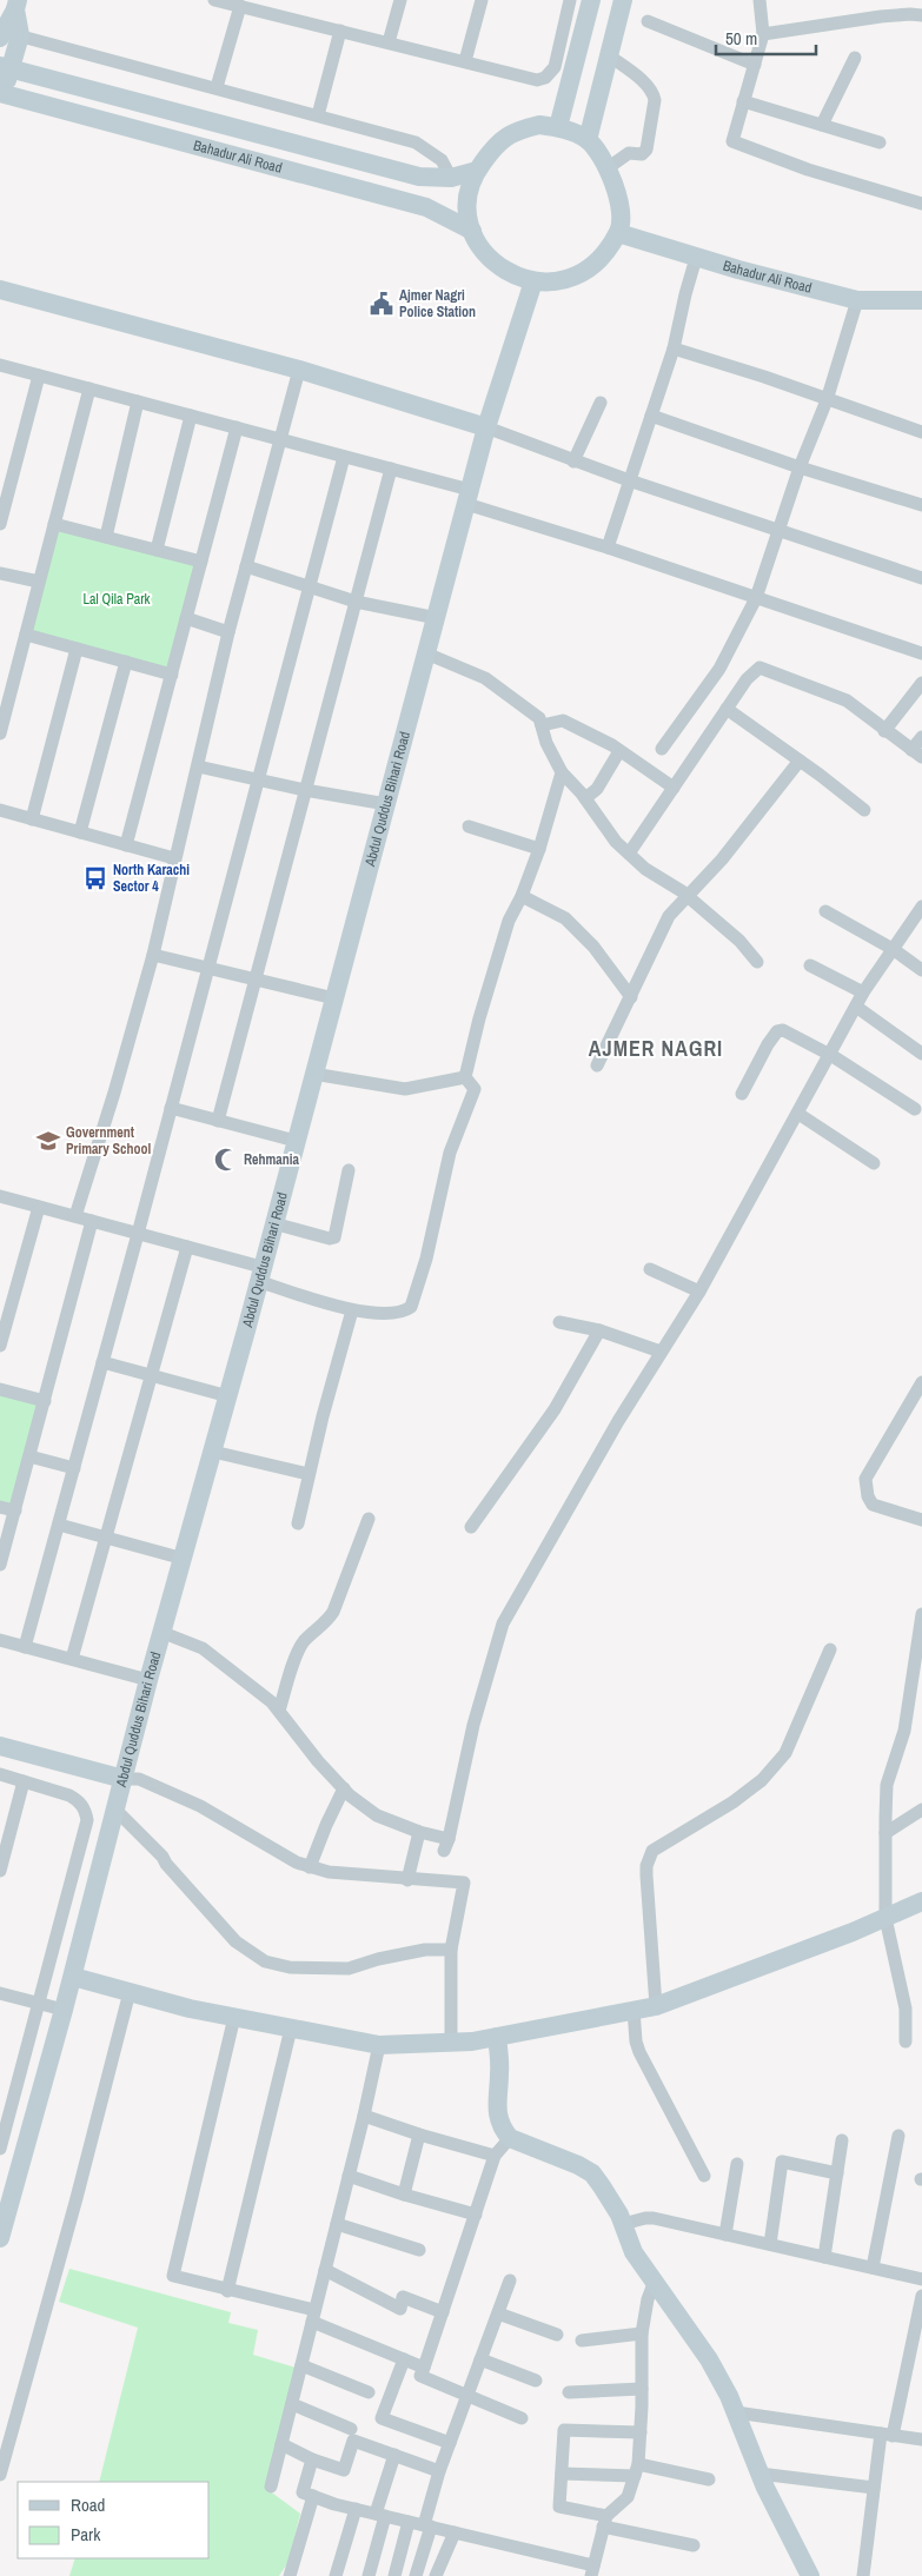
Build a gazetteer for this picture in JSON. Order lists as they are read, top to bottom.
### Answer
{
  "streets": {
    "main road": ["Bahadur Ali Road", "Abdul Quddus Bihari Road"]
  },
  "crossings": [
    ["Bahadur Ali Road", "Abdul Quddus Bihari Road"]
  ],
  "districts": ["AJMER NAGRI"],
  "parks": ["Lal Qila Park"],
  "places": {
    "public building": ["Ajmer Nagri Police Station"],
    "bus stop": ["North Karachi Sector 4"],
    "school or university": ["Government Primary School"],
    "mosque": ["Rehmania"]
  },
  "legend": ["Road", "Park"],
  "scale_bar": "50 m"
}
